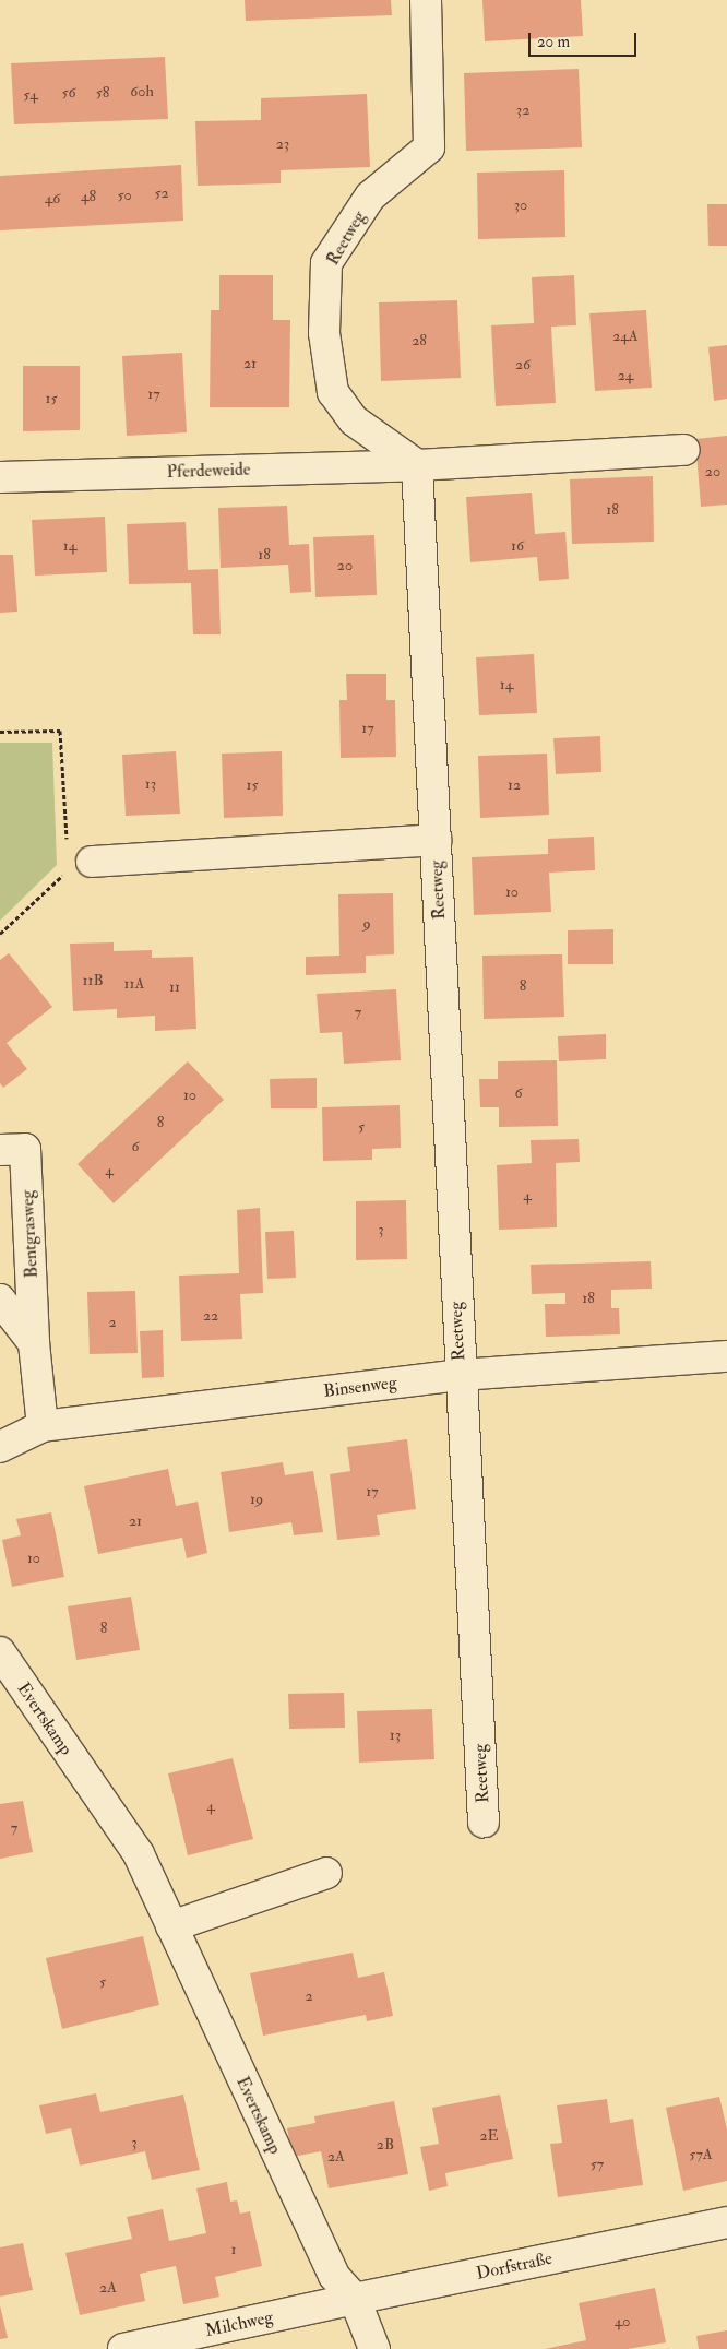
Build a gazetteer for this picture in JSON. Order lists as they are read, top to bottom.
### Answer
{
  "streets": {
    "street": [
      "Reetweg",
      "Pferdeweide",
      "Bentgrasweg",
      "Binsenweg",
      "Evertskamp",
      "Dorfstraße",
      "Milchweg"
    ]
  },
  "crossings": [
    ["Reetweg", "Pferdeweide"],
    ["Reetweg", "Binsenweg"],
    ["Bentgrasweg", "Binsenweg"],
    ["Evertskamp", "Dorfstraße"],
    ["Evertskamp", "Milchweg"],
    ["Dorfstraße", "Milchweg"]
  ],
  "house_numbers": [
    "60h",
    "56",
    "58",
    "54",
    "32",
    "23",
    "52",
    "50",
    "48",
    "46",
    "30",
    "24A",
    "28",
    "21",
    "26",
    "24",
    "17",
    "15",
    "20",
    "18",
    "14",
    "16",
    "18",
    "20",
    "14",
    "17",
    "13",
    "15",
    "12",
    "10",
    "9",
    "11B",
    "11A",
    "8",
    "11",
    "7",
    "6",
    "10",
    "8",
    "5",
    "6",
    "4",
    "4",
    "3",
    "18",
    "22",
    "2",
    "17",
    "19",
    "21",
    "10",
    "8",
    "13",
    "4",
    "7",
    "5",
    "2",
    "2E",
    "3",
    "2B",
    "57A",
    "2A",
    "57",
    "1",
    "2A",
    "40"
  ],
  "scale_bar": "20 m"
}
